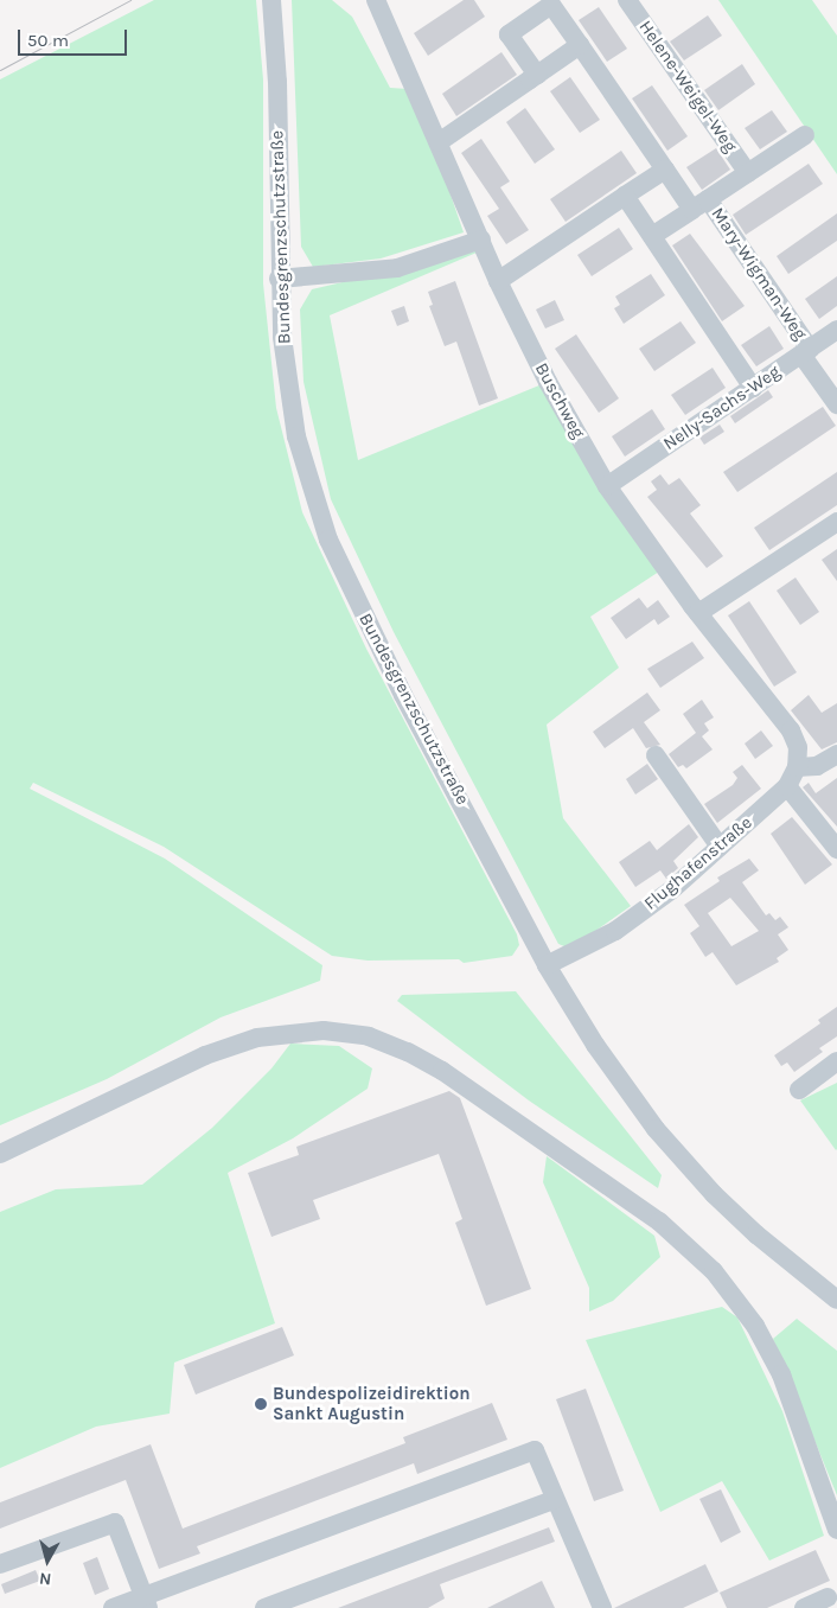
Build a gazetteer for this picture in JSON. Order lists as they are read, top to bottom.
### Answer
{
  "streets": {
    "street": [
      "Helene-Weigel-Weg",
      "Bundesgrenzschutzstraße",
      "Mary-Wigman-Weg",
      "Buschweg",
      "Nelly-Sachs-Weg",
      "Flughafenstraße"
    ]
  },
  "crossings": [
    ["Helene-Weigel-Weg", "Mary-Wigman-Weg"],
    ["Bundesgrenzschutzstraße", "Flughafenstraße"],
    ["Mary-Wigman-Weg", "Nelly-Sachs-Weg"],
    ["Buschweg", "Nelly-Sachs-Weg"],
    ["Buschweg", "Flughafenstraße"]
  ],
  "places": ["Bundespolizeidirektion Sankt Augustin"],
  "scale_bar": "50 m",
  "north": "bottom"
}
